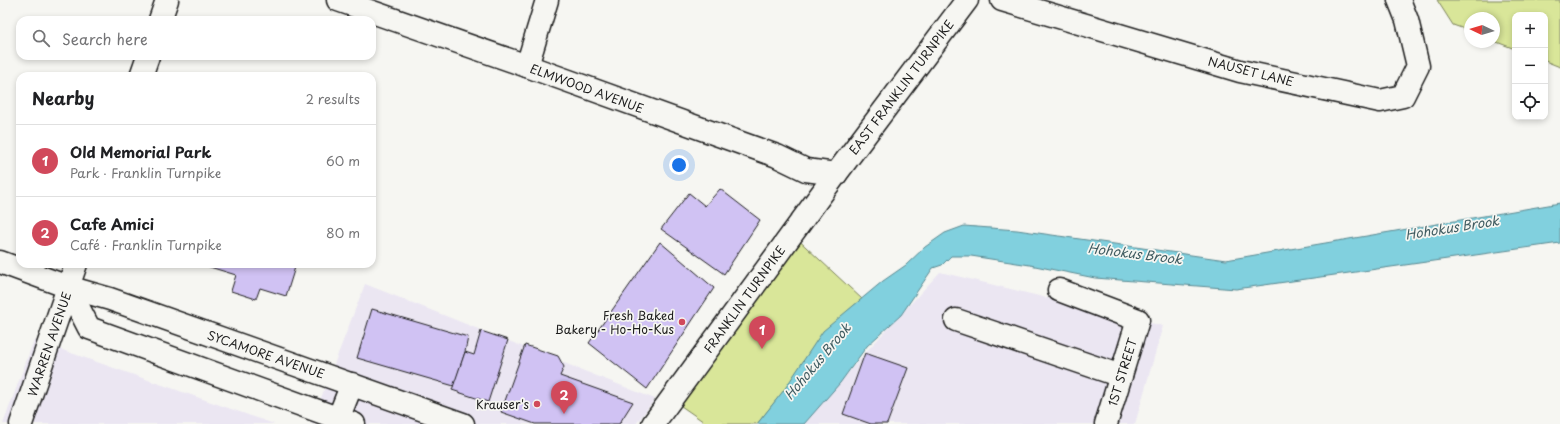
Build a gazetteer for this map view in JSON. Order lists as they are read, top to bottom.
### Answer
{
  "streets": {
    "street": [
      "NAUSET LANE",
      "EAST FRANKLIN TURNPIKE",
      "ELMWOOD AVENUE",
      "FRANKLIN TURNPIKE",
      "WARREN AVENUE",
      "SYCAMORE AVENUE",
      "1ST STREET"
    ]
  },
  "crossings": [
    ["EAST FRANKLIN TURNPIKE", "ELMWOOD AVENUE"],
    ["EAST FRANKLIN TURNPIKE", "FRANKLIN TURNPIKE"],
    ["ELMWOOD AVENUE", "FRANKLIN TURNPIKE"],
    ["WARREN AVENUE", "SYCAMORE AVENUE"]
  ],
  "water": ["Hohokus Brook"],
  "places": ["Fresh Baked Bakery - Ho-Ho-Kus", "Krauser's"],
  "north": "left",
  "page": {
    "map_buttons": ["+", "−"],
    "search": "Search here",
    "heading": ["Nearby", "2 results"],
    "list": [
      {
        "mark": "1",
        "name": "Old Memorial Park",
        "note": "Park · Franklin Turnpike",
        "value": "60 m"
      },
      {
        "mark": "2",
        "name": "Cafe Amici",
        "note": "Café · Franklin Turnpike",
        "value": "80 m"
      }
    ],
    "pins": ["1", "2"]
  }
}
